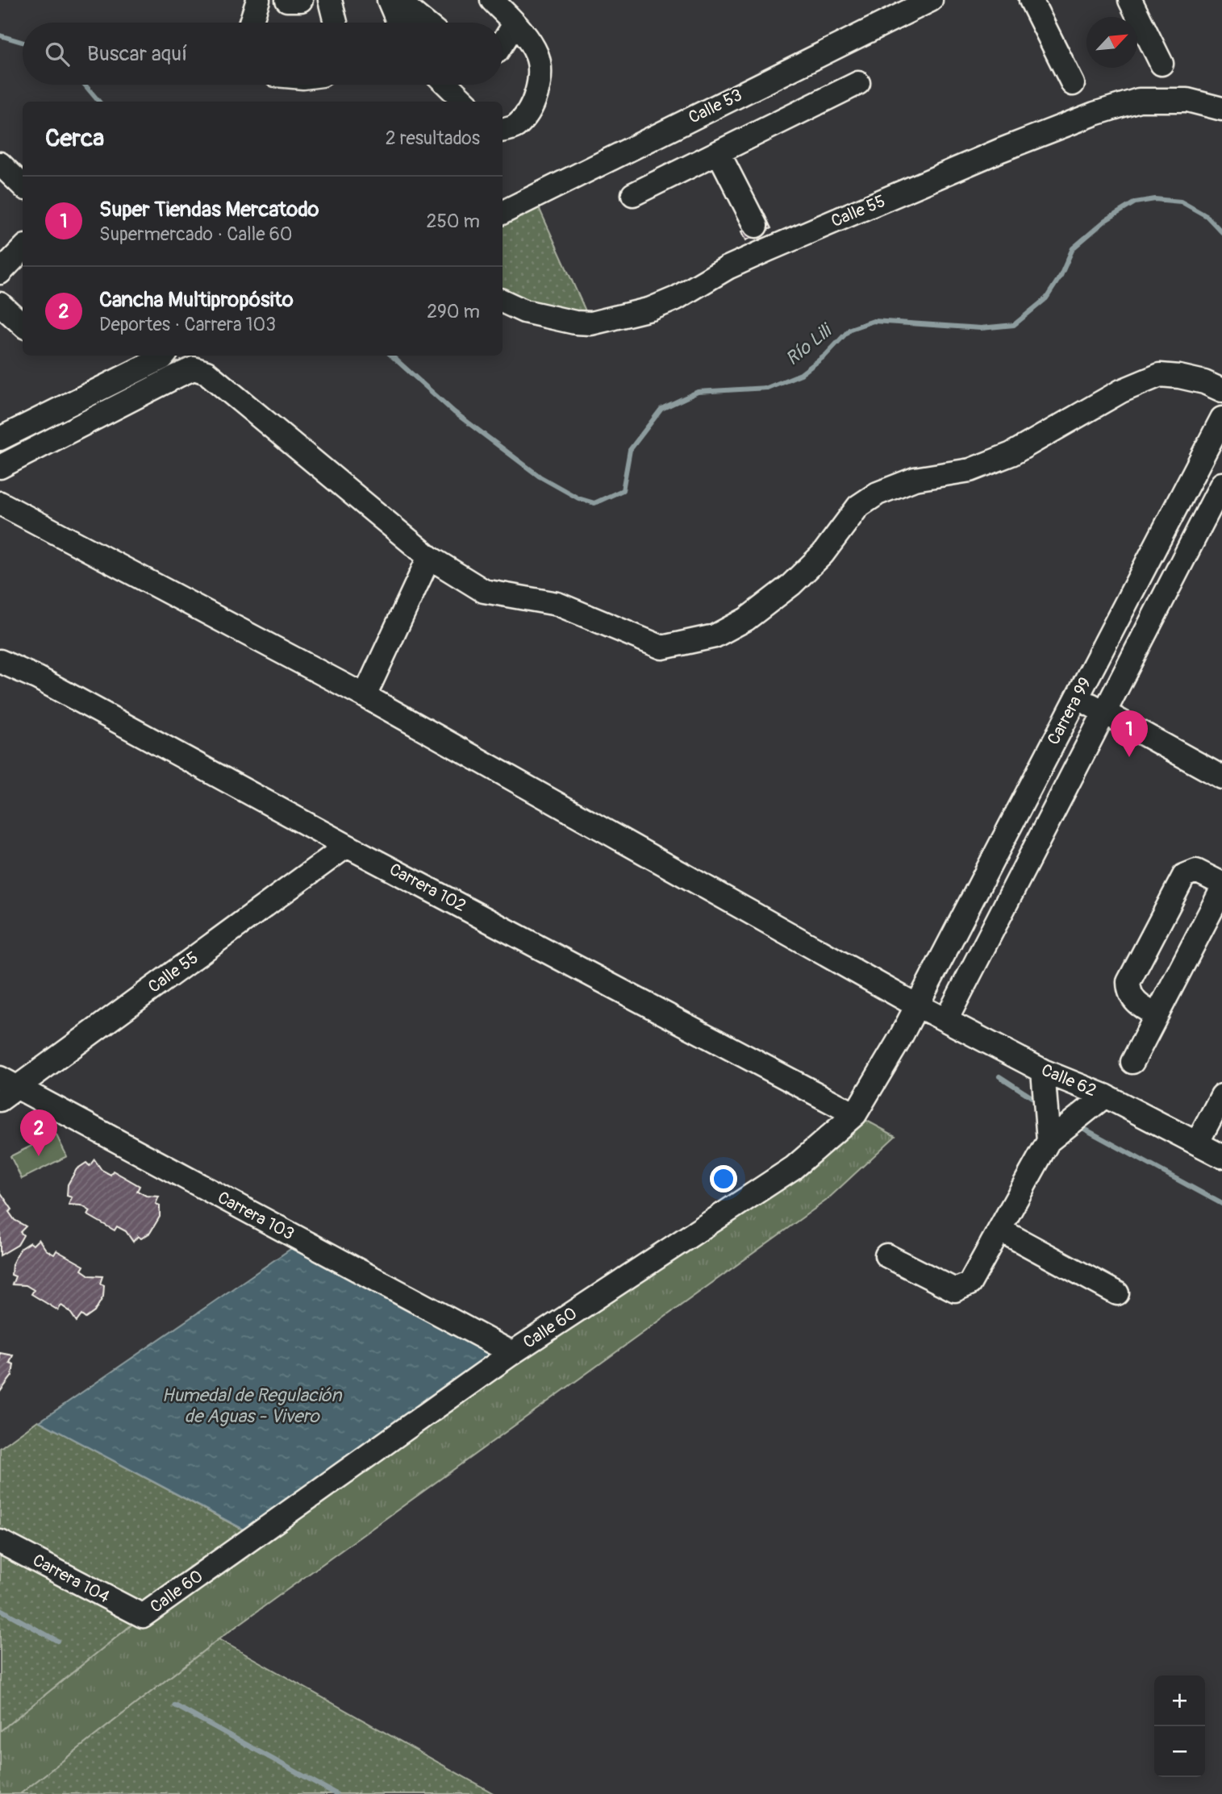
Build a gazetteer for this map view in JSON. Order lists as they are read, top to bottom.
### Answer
{
  "streets": {
    "street": [
      "Calle 53",
      "Calle 55",
      "Carrera 99",
      "Carrera 102",
      "Calle 62",
      "Carrera 103",
      "Calle 60",
      "Carrera 104"
    ]
  },
  "crossings": [
    ["Calle 55", "Carrera 102"],
    ["Calle 55", "Carrera 103"],
    ["Carrera 99", "Calle 62"],
    ["Carrera 99", "Calle 60"],
    ["Carrera 102", "Calle 60"],
    ["Calle 62", "Calle 60"],
    ["Carrera 103", "Calle 60"],
    ["Calle 60", "Carrera 104"]
  ],
  "water": ["Río Lili", "Humedal de Regulación de Aguas - Vivero"],
  "north": "top right",
  "page": {
    "search": "Buscar aquí",
    "heading": ["Cerca", "2 resultados"],
    "list": [
      {
        "mark": "1",
        "name": "Super Tiendas Mercatodo",
        "note": "Supermercado · Calle 60",
        "value": "250 m"
      },
      {
        "mark": "2",
        "name": "Cancha Multipropósito",
        "note": "Deportes · Carrera 103",
        "value": "290 m"
      }
    ],
    "pins": ["1", "2"],
    "map_buttons": ["+", "−"]
  }
}
